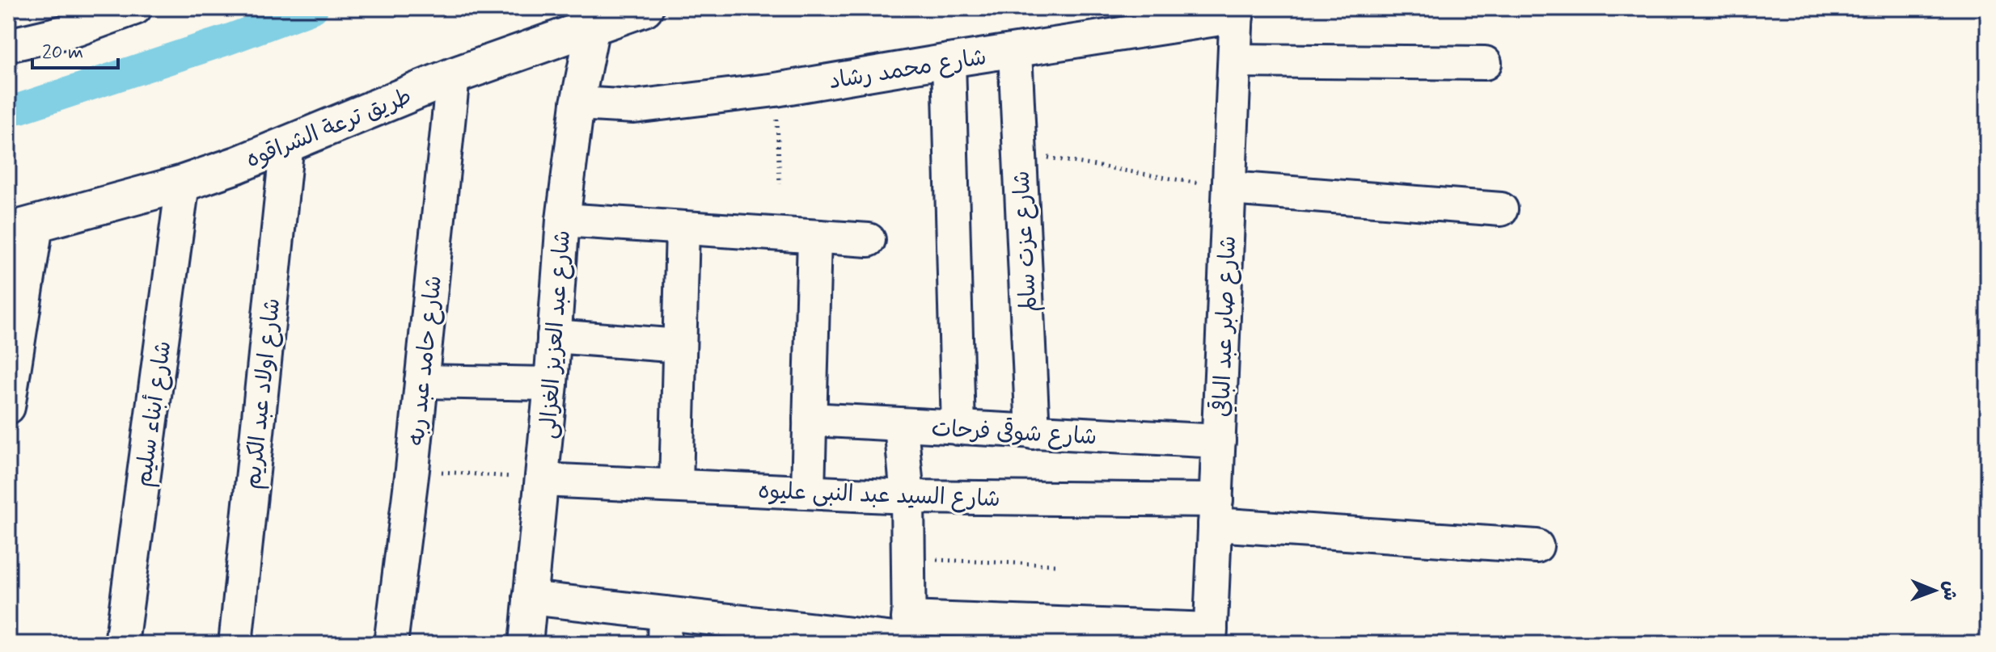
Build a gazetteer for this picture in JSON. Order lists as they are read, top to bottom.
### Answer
{
  "streets": {
    "street": [
      "شارع محمد رشاد",
      "طريق ترعة الشراقوه",
      "شارع عزت سالم",
      "شارع صابر عبد الباقي",
      "شارع عبد العزيز الغزالى",
      "شارع حامد عبد ربه",
      "شارع اولاد عبد الكريم",
      "شارع أبناء سليم",
      "شارع شوقى فرحات",
      "شارع السيد عبد النبى عليوه"
    ]
  },
  "crossings": [
    ["شارع محمد رشاد", "شارع عزت سالم"],
    ["شارع محمد رشاد", "شارع صابر عبد الباقي"],
    ["شارع محمد رشاد", "شارع عبد العزيز الغزالى"],
    ["طريق ترعة الشراقوه", "شارع عبد العزيز الغزالى"],
    ["طريق ترعة الشراقوه", "شارع حامد عبد ربه"],
    ["طريق ترعة الشراقوه", "شارع اولاد عبد الكريم"],
    ["طريق ترعة الشراقوه", "شارع أبناء سليم"],
    ["شارع عزت سالم", "شارع شوقى فرحات"],
    ["شارع صابر عبد الباقي", "شارع شوقى فرحات"],
    ["شارع صابر عبد الباقي", "شارع السيد عبد النبى عليوه"],
    ["شارع عبد العزيز الغزالى", "شارع السيد عبد النبى عليوه"]
  ],
  "scale_bar": "20 m",
  "north": "right"
}
